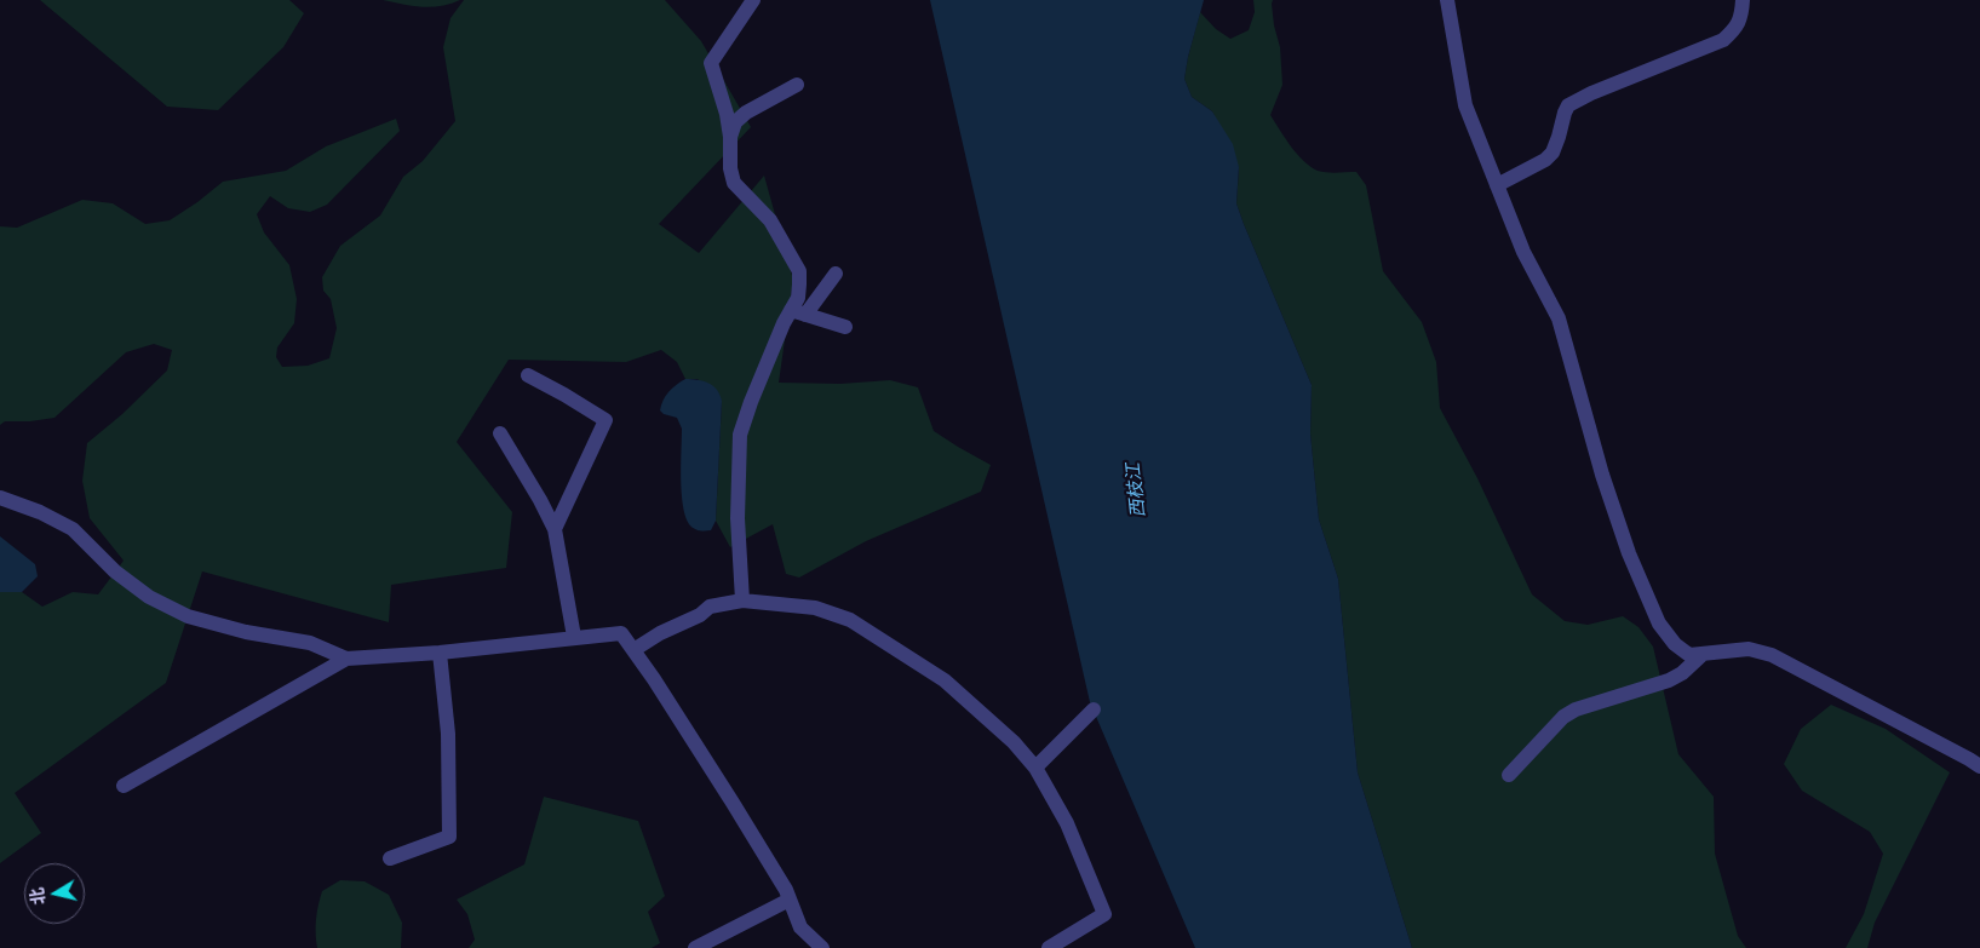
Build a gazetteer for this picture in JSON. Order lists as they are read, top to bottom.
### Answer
{
  "water": ["西枝江"],
  "north": "left"
}
